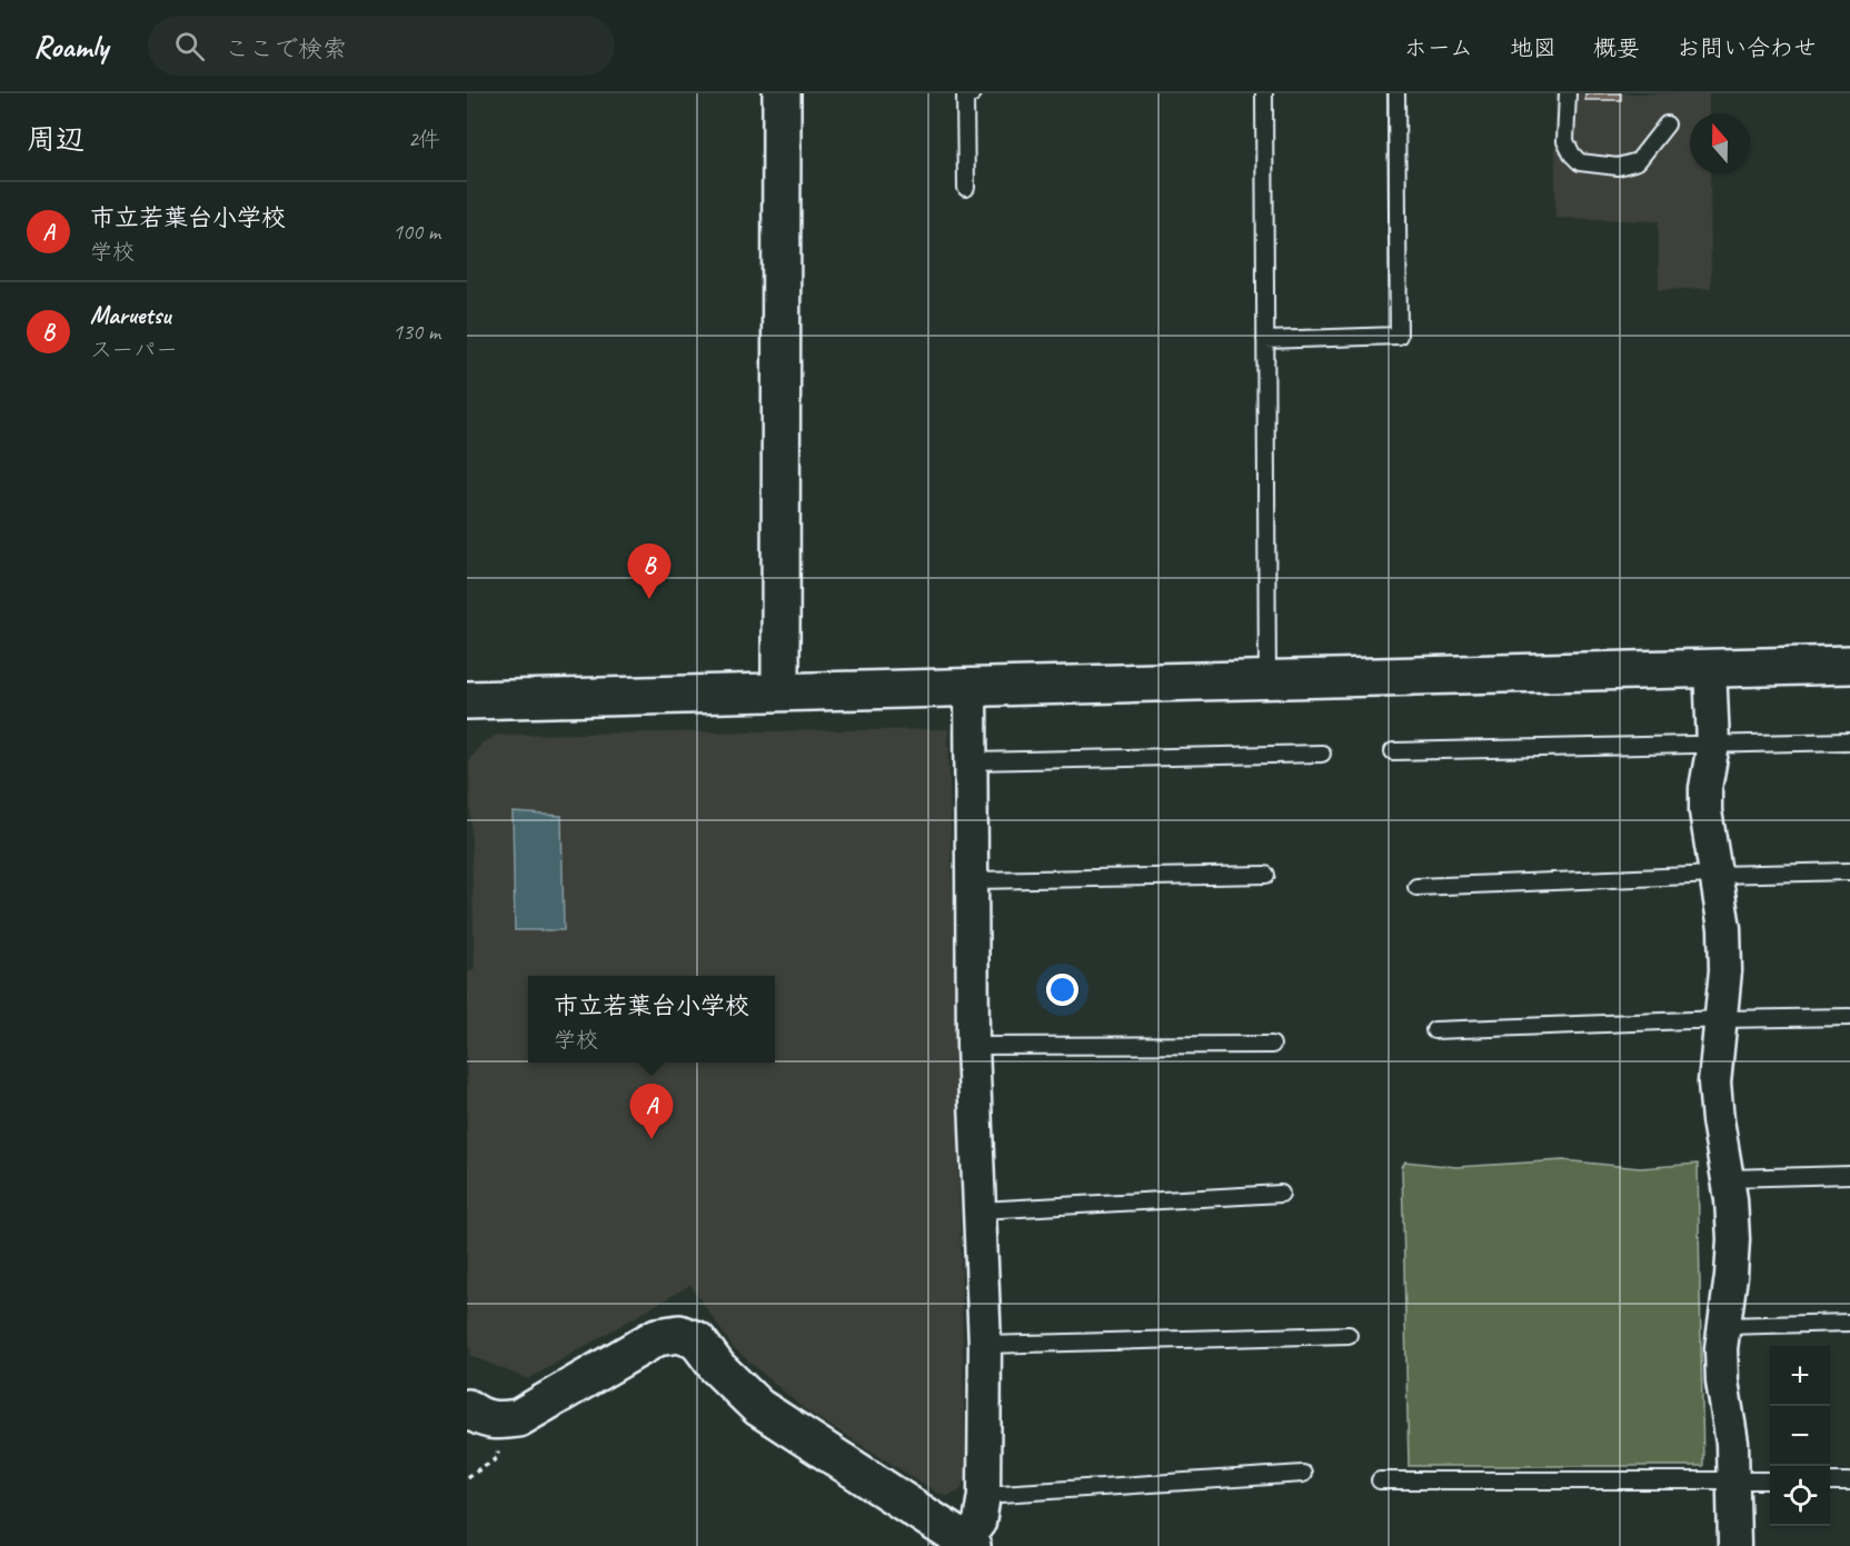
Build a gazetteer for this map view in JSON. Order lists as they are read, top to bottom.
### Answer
{
  "north": "top",
  "page": {
    "header": "Roamly",
    "search": "ここで検索",
    "nav": [
      "ホーム",
      "地図",
      "概要",
      "お問い合わせ"
    ],
    "heading": ["周辺", "2件"],
    "list": [
      {
        "mark": "A",
        "name": "市立若葉台小学校",
        "note": "学校",
        "value": "100 m"
      },
      {
        "mark": "B",
        "name": "Maruetsu",
        "note": "スーパー",
        "value": "130 m"
      }
    ],
    "pins": ["B", "A"],
    "popup": ["市立若葉台小学校", "学校"],
    "map_buttons": ["+", "−"]
  }
}
